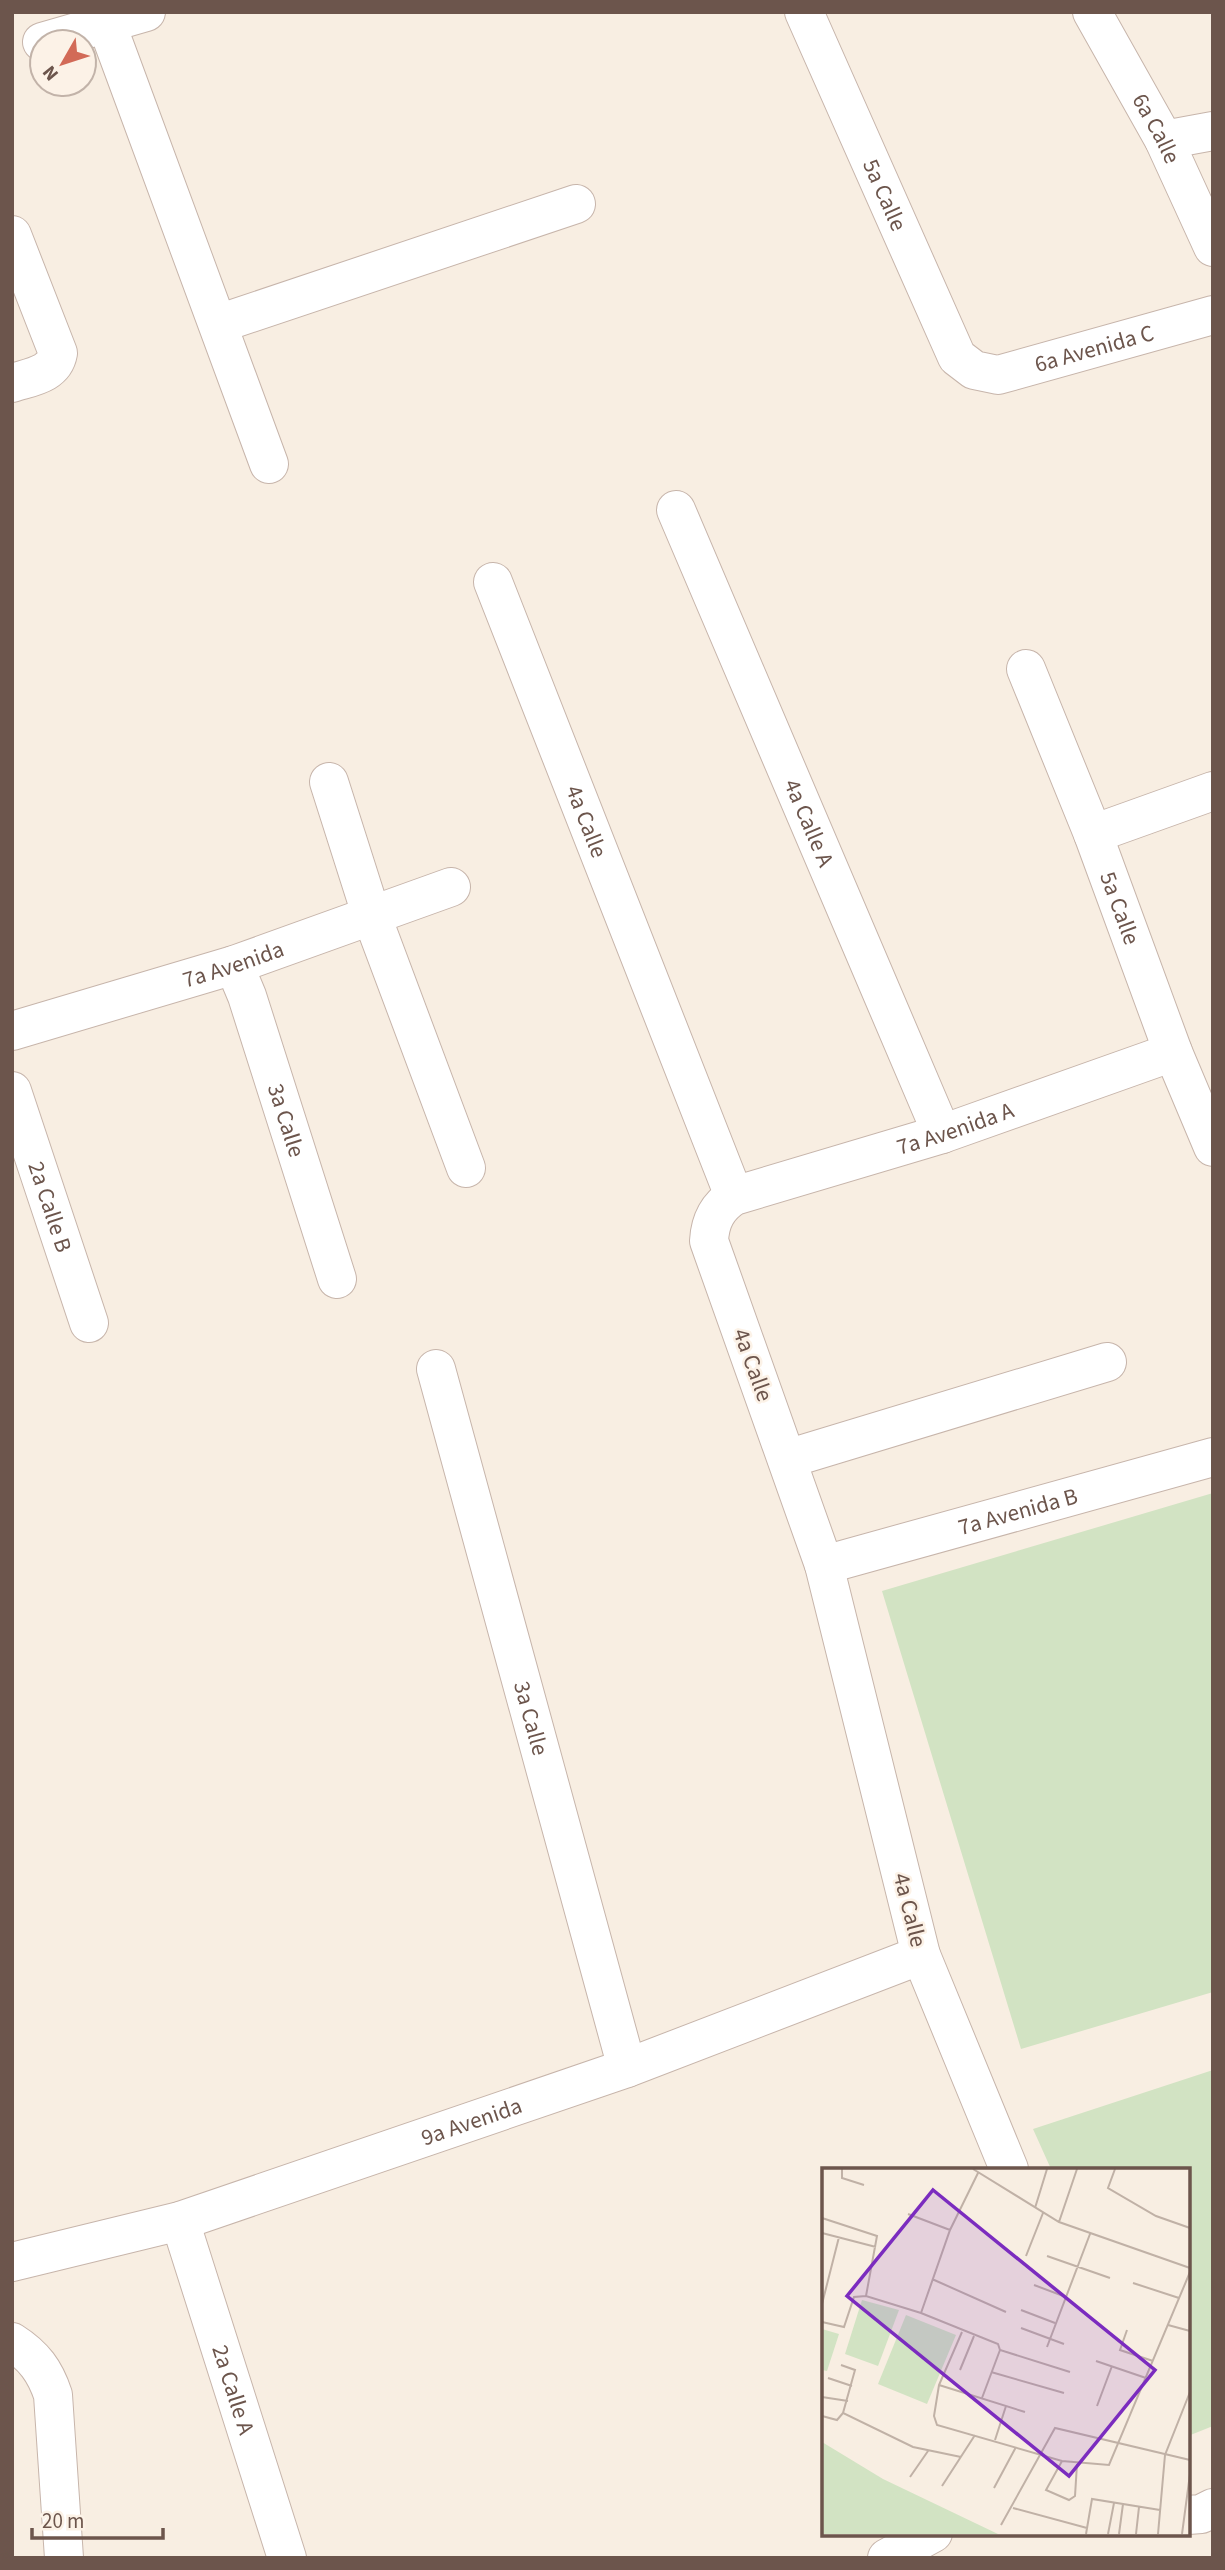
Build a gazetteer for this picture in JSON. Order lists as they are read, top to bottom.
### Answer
{
  "streets": {
    "street": [
      "6a Calle",
      "5a Calle",
      "6a Avenida C",
      "4a Calle",
      "4a Calle A",
      "7a Avenida",
      "3a Calle",
      "7a Avenida A",
      "2a Calle B",
      "7a Avenida B",
      "9a Avenida",
      "2a Calle A"
    ]
  },
  "crossings": [
    ["5a Calle", "6a Avenida C"],
    ["5a Calle", "7a Avenida A"],
    ["4a Calle", "7a Avenida A"],
    ["4a Calle", "7a Avenida B"],
    ["4a Calle", "9a Avenida"],
    ["4a Calle A", "7a Avenida A"],
    ["7a Avenida", "3a Calle"],
    ["3a Calle", "9a Avenida"],
    ["9a Avenida", "2a Calle A"]
  ],
  "scale_bar": "20 m",
  "north": "bottom left"
}
